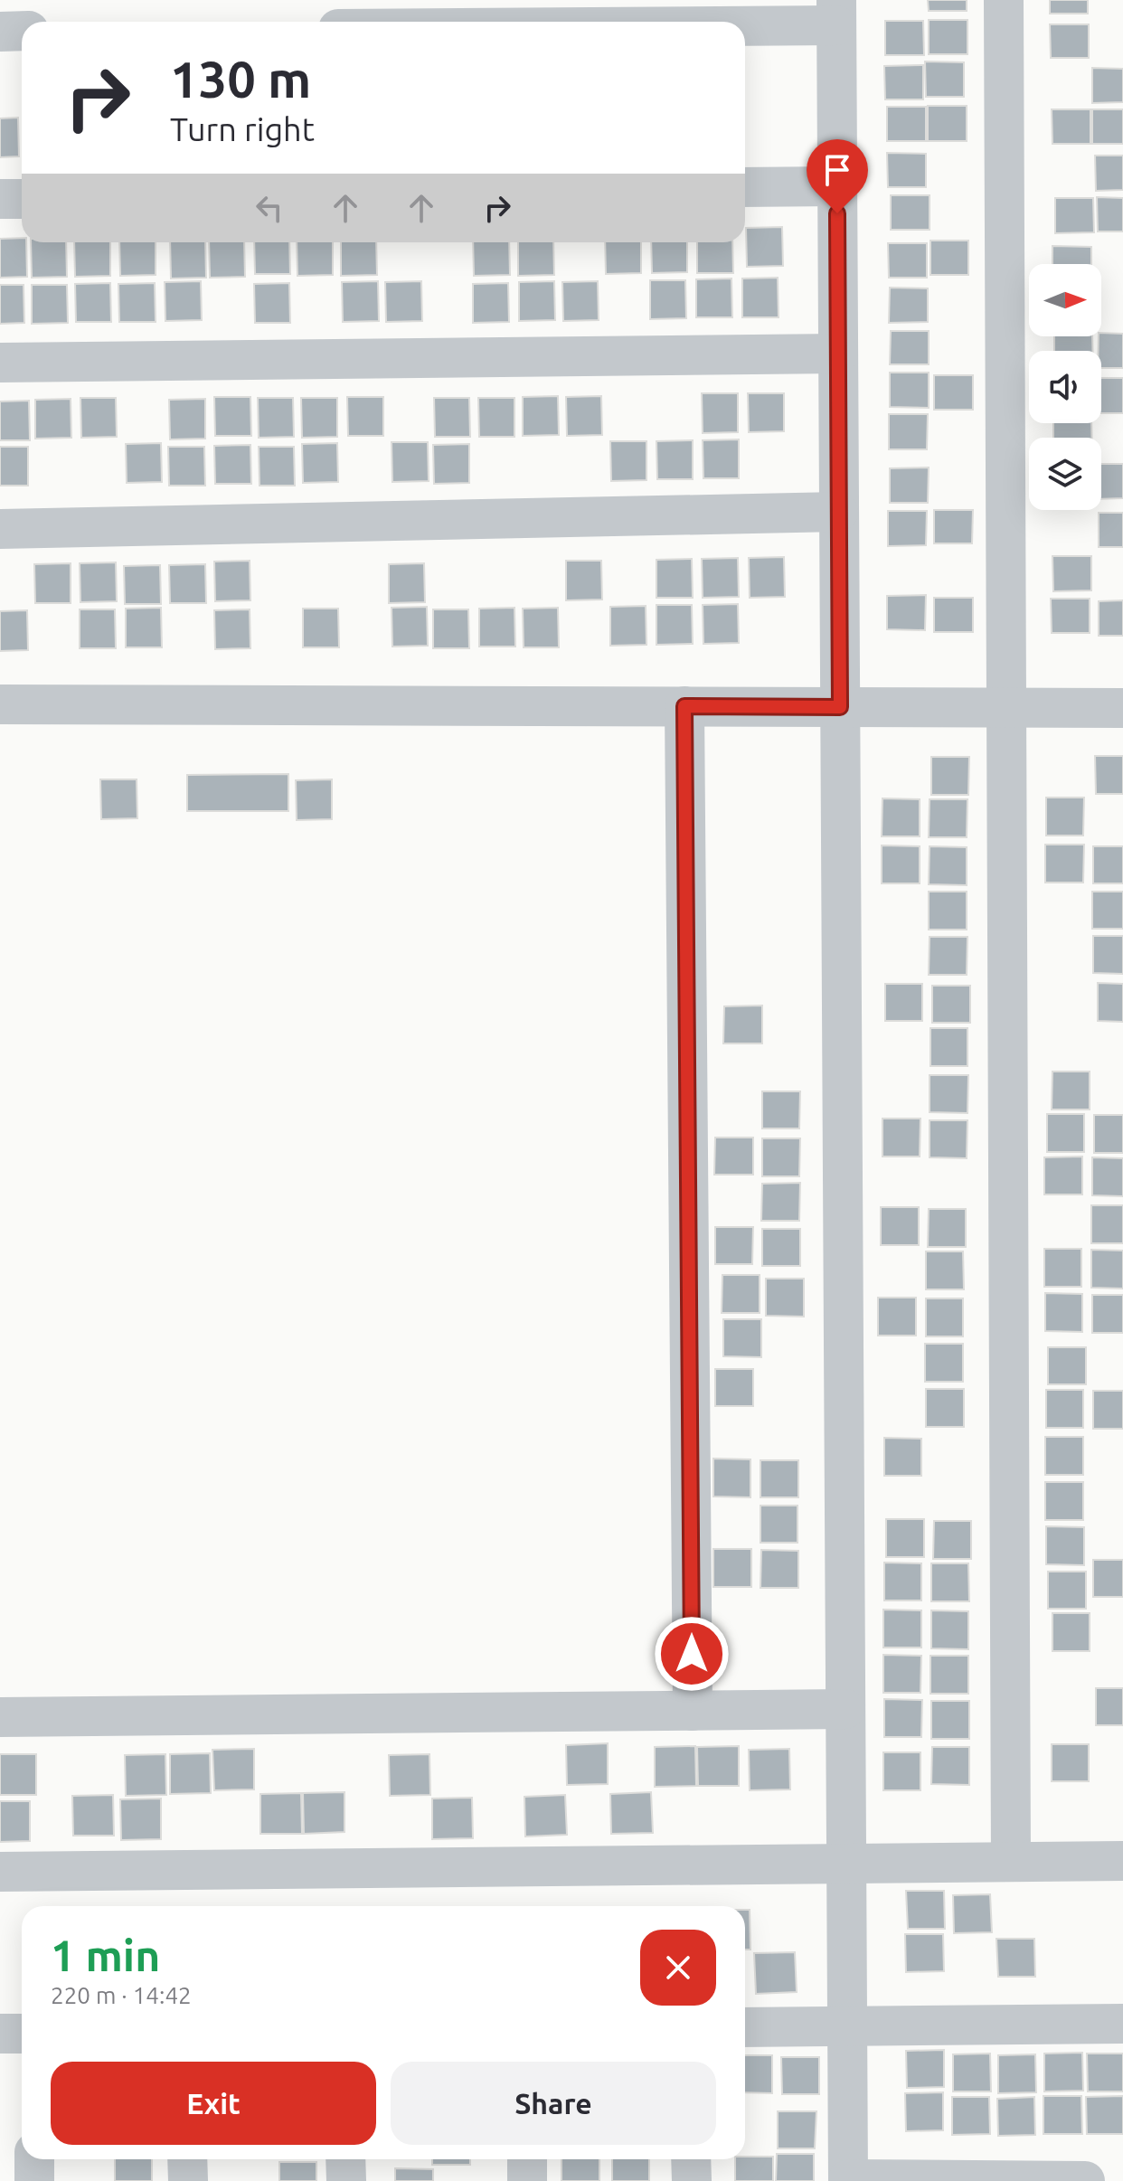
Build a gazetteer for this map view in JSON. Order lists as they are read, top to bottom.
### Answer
{
  "north": "right",
  "page": {
    "turn": ["130 m", "Turn right"],
    "heading": ["1 min", "220 m · 14:42"],
    "buttons": ["Exit", "Share"]
  }
}
